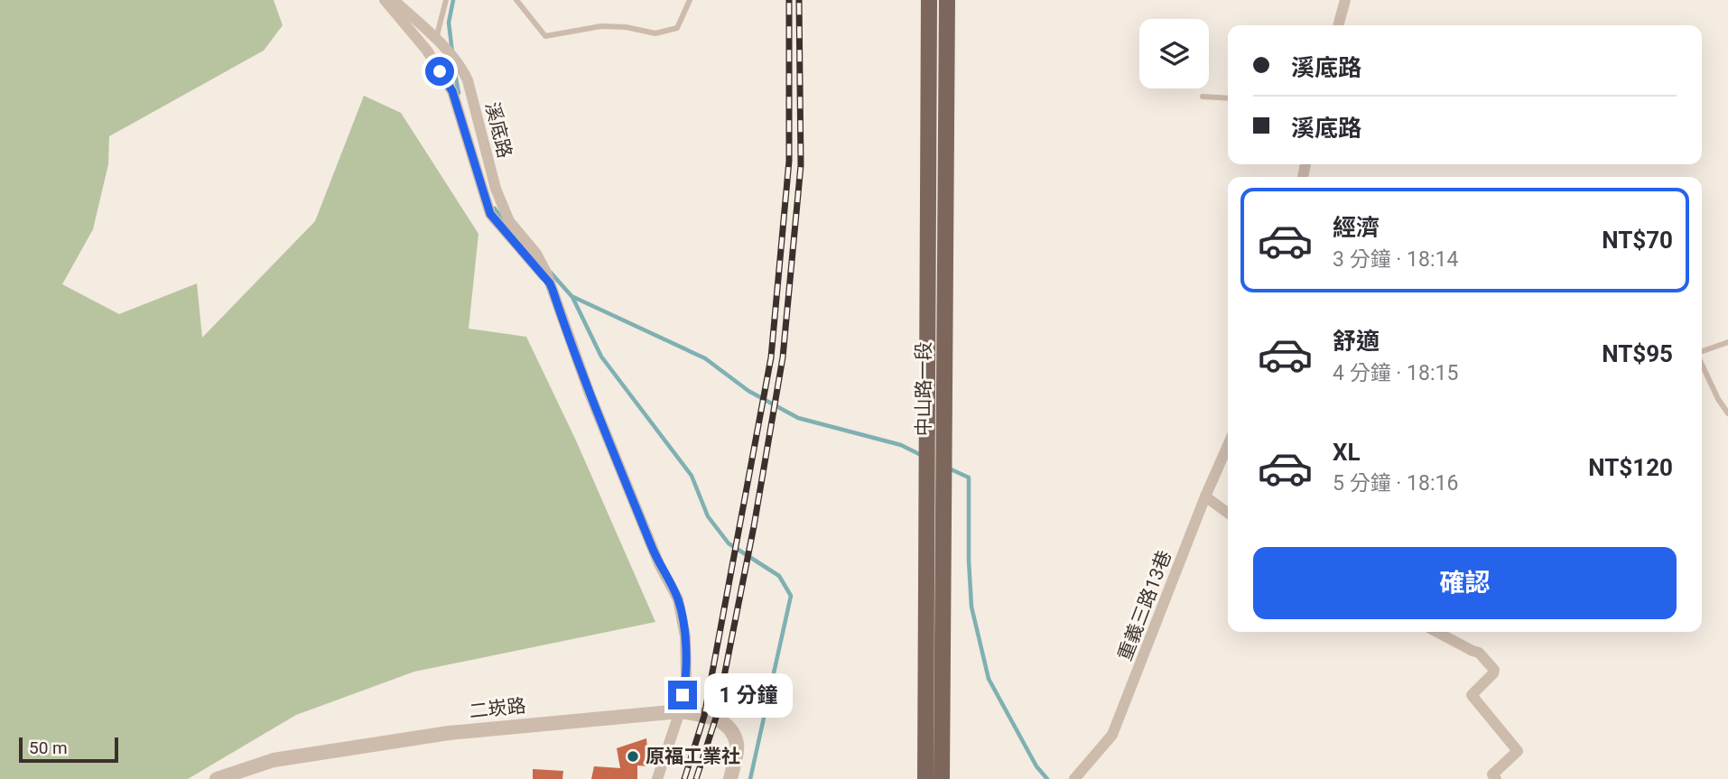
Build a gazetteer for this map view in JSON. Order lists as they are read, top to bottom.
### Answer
{
  "streets": {
    "main road": ["中山路一段"],
    "street": ["溪底路", "重義三路13巷", "二崁路"]
  },
  "crossings": [
    ["溪底路", "二崁路"]
  ],
  "places": ["原福工業社"],
  "scale_bar": "50 m",
  "page": {
    "banner": ["溪底路", "溪底路"],
    "list": [
      {
        "name": "經濟",
        "note": "3 分鐘 · 18:14",
        "value": "NT$70"
      },
      {
        "name": "舒適",
        "note": "4 分鐘 · 18:15",
        "value": "NT$95"
      },
      {
        "name": "XL",
        "note": "5 分鐘 · 18:16",
        "value": "NT$120"
      }
    ],
    "buttons": "確認",
    "bubble": "1 分鐘",
    "scale": "50 m"
  }
}
